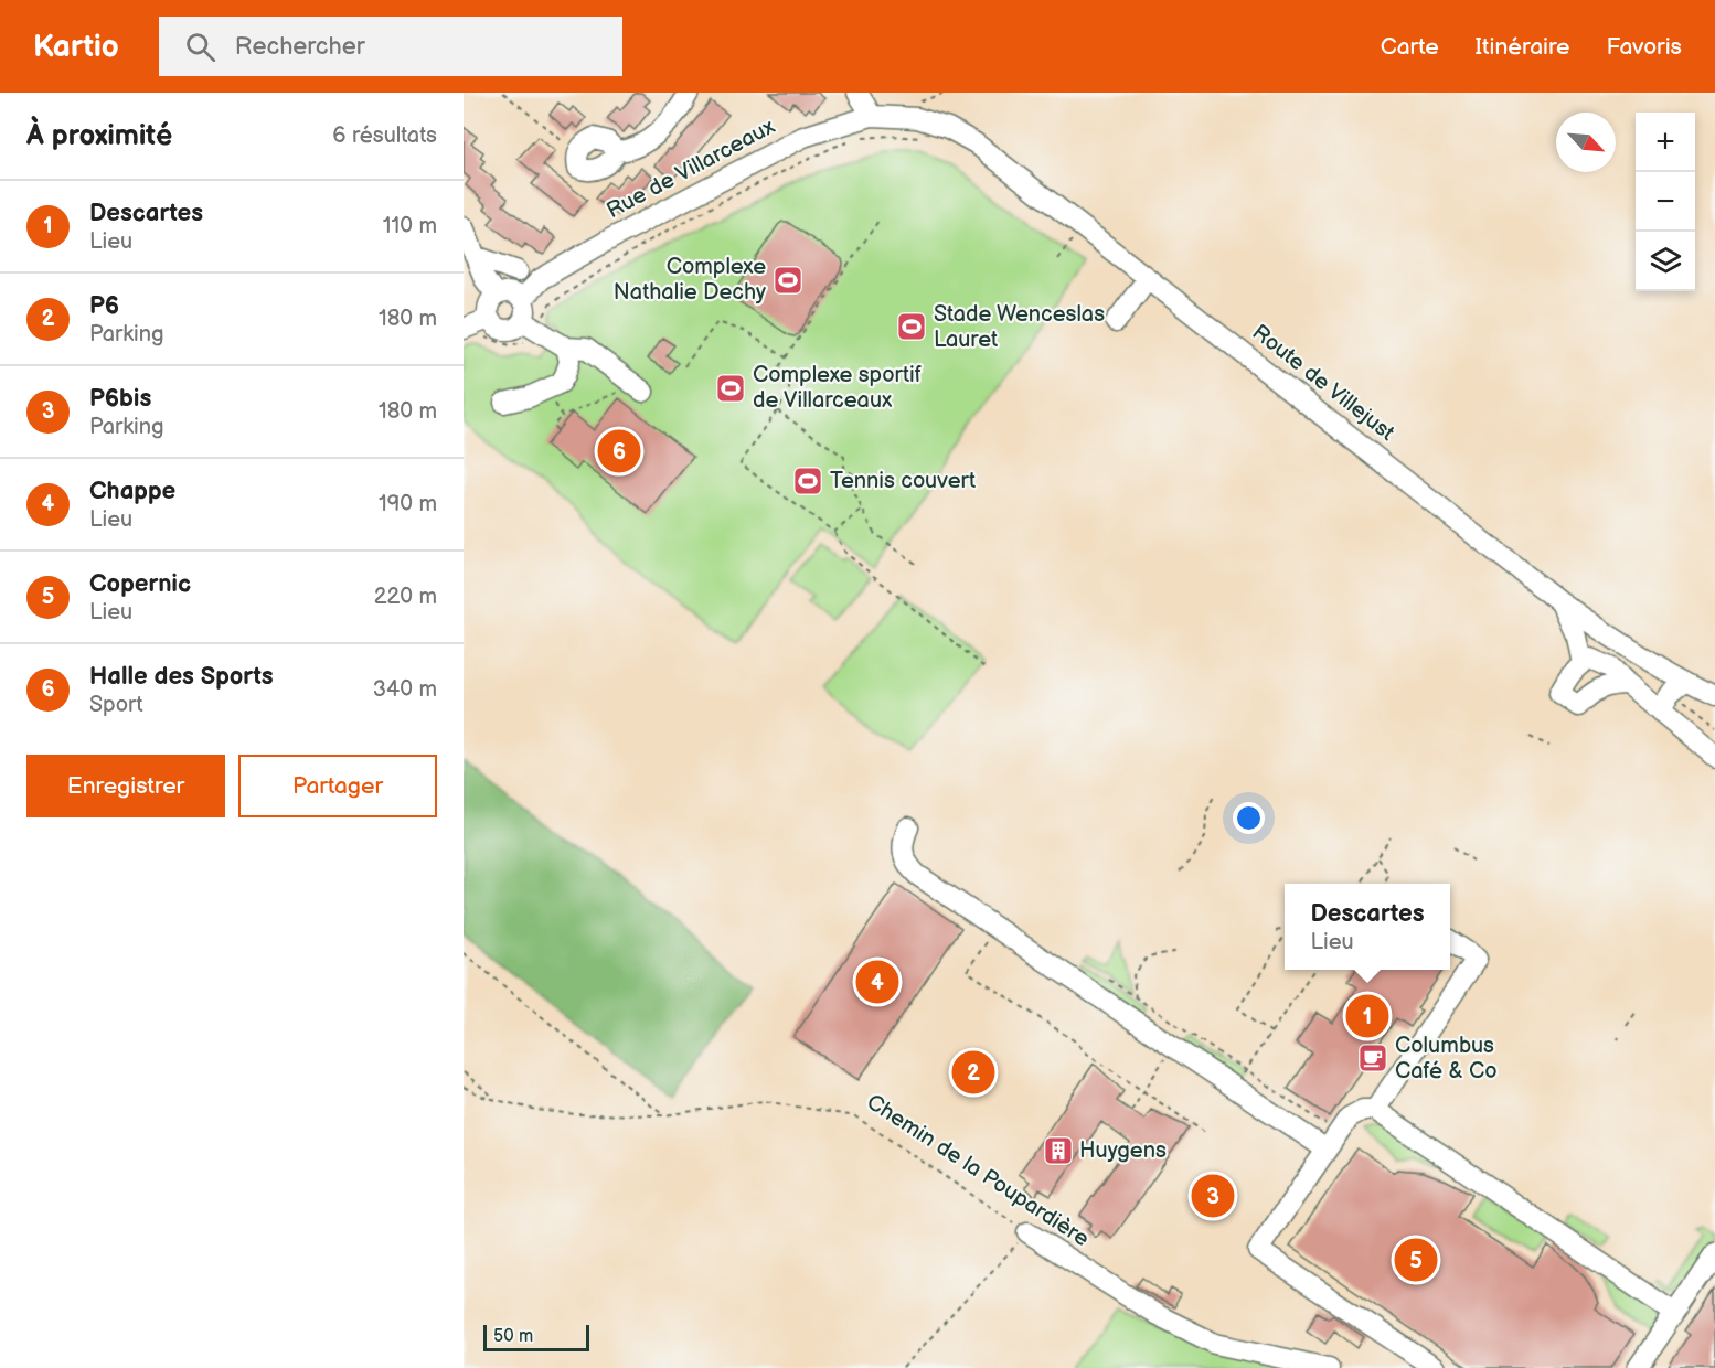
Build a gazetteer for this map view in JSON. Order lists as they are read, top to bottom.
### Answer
{
  "streets": {
    "street": ["Rue de Villarceaux", "Route de Villejust", "Chemin de la Poupardière"]
  },
  "crossings": [
    ["Rue de Villarceaux", "Route de Villejust"]
  ],
  "places": {
    "sports": [
      "Complexe Nathalie Dechy",
      "Stade Wenceslas Lauret",
      "Complexe sportif de Villarceaux",
      "Tennis couvert"
    ],
    "cafe": ["Columbus Café & Co"],
    "building": ["Huygens"]
  },
  "scale_bar": "50 m",
  "north": "bottom right",
  "page": {
    "header": "Kartio",
    "search": "Rechercher",
    "nav": ["Carte", "Itinéraire", "Favoris"],
    "heading": ["À proximité", "6 résultats"],
    "map_buttons": ["+", "−"],
    "list": [
      {
        "mark": "1",
        "name": "Descartes",
        "note": "Lieu",
        "value": "110 m"
      },
      {
        "mark": "2",
        "name": "P6",
        "note": "Parking",
        "value": "180 m"
      },
      {
        "mark": "3",
        "name": "P6bis",
        "note": "Parking",
        "value": "180 m"
      },
      {
        "mark": "4",
        "name": "Chappe",
        "note": "Lieu",
        "value": "190 m"
      },
      {
        "mark": "5",
        "name": "Copernic",
        "note": "Lieu",
        "value": "220 m"
      },
      {
        "mark": "6",
        "name": "Halle des Sports",
        "note": "Sport",
        "value": "340 m"
      }
    ],
    "pins": [
      "6",
      "4",
      "1",
      "2",
      "3",
      "5"
    ],
    "buttons": ["Enregistrer", "Partager"],
    "popup": ["Descartes", "Lieu"],
    "scale": "50 m"
  }
}
